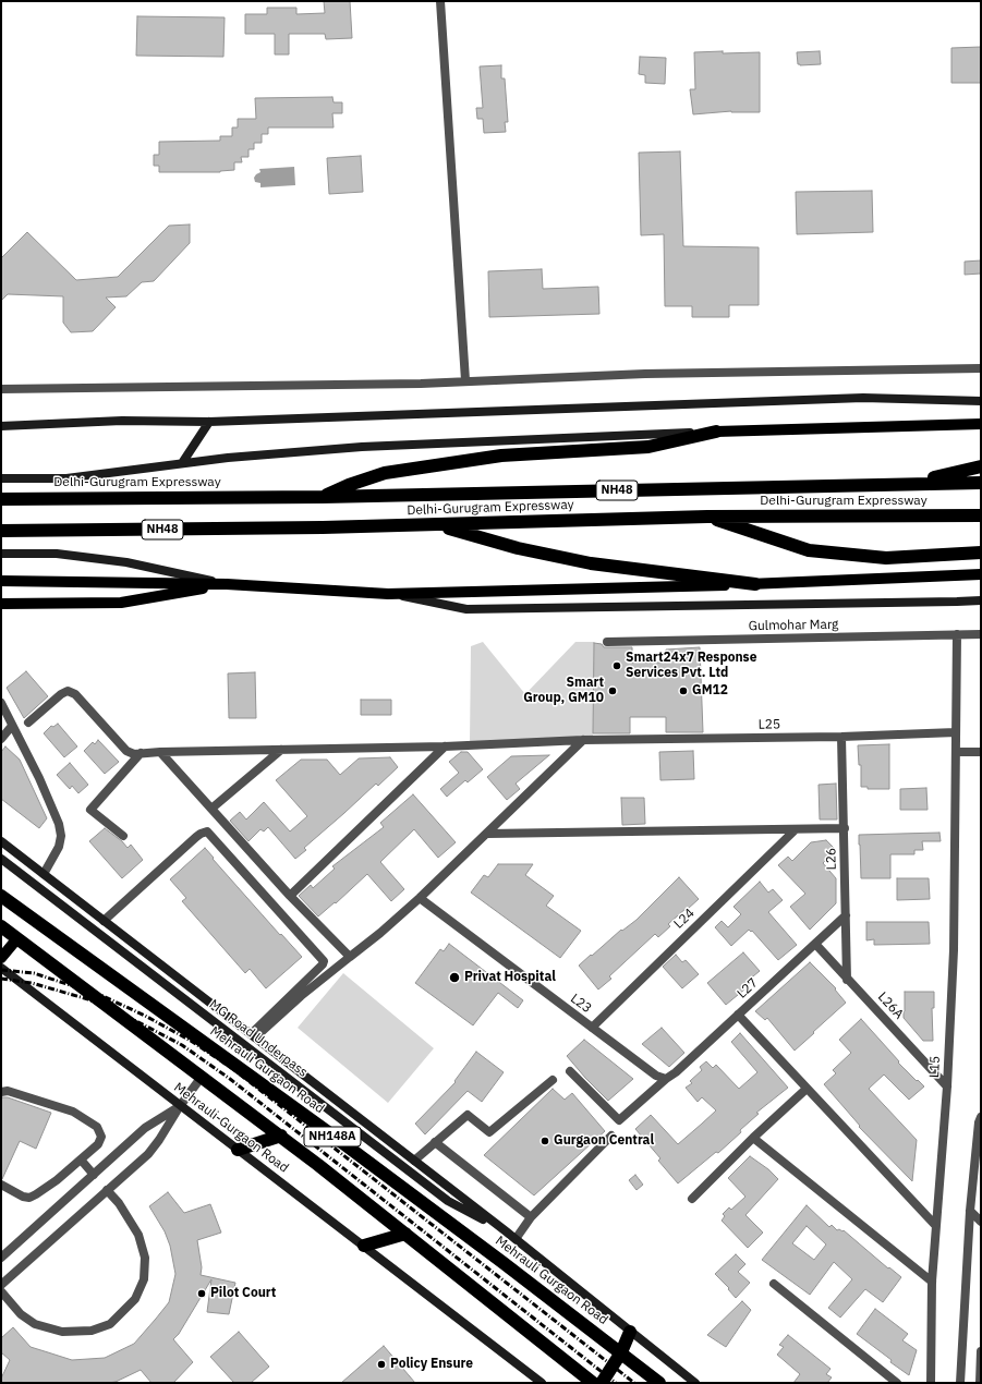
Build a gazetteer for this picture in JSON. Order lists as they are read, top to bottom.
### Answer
{
  "streets": {
    "highway": [
      "Delhi-Gurugram Expressway",
      "NH48",
      "Mehrauli Gurgaon Road",
      "NH148A"
    ],
    "main road": ["MG Road Underpass", "Mehrauli-Gurgaon Road"],
    "street": [
      "Gulmohar Marg",
      "L25",
      "L26",
      "L24",
      "L27",
      "L23",
      "L26A",
      "L15"
    ]
  },
  "crossings": [
    ["L25", "L26"],
    ["L26", "L27"],
    ["L26", "L26A"],
    ["L24", "L23"],
    ["L27", "L23"],
    ["L27", "L26A"],
    ["L26A", "L15"]
  ],
  "places": [
    "Smart24x7 Response Services Pvt. Ltd",
    "Smart Group, GM10",
    "GM12",
    "Privat Hospital",
    "Gurgaon Central",
    "Pilot Court",
    "Policy Ensure"
  ]
}
